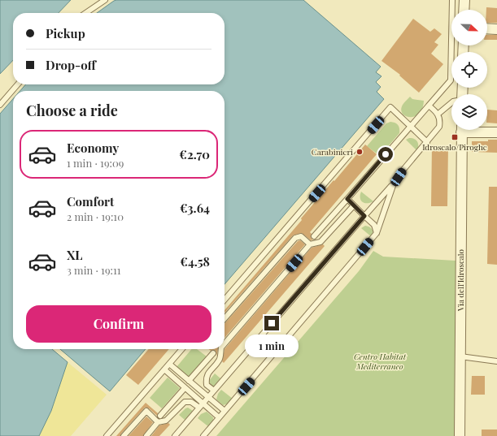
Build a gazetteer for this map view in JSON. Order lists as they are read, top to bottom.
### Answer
{
  "streets": {
    "street": ["Via dell'Idroscalo"]
  },
  "parks": ["Centro Habitat Mediterraneo"],
  "places": {
    "transit": ["Idroscalo/Piroghe"],
    "other": ["Carabinieri"]
  },
  "north": "right",
  "page": {
    "banner": ["Pickup", "Drop-off"],
    "heading": "Choose a ride",
    "list": [
      {
        "name": "Economy",
        "note": "1 min · 19:09",
        "value": "€2.70"
      },
      {
        "name": "Comfort",
        "note": "2 min · 19:10",
        "value": "€3.64"
      },
      {
        "name": "XL",
        "note": "3 min · 19:11",
        "value": "€4.58"
      }
    ],
    "buttons": "Confirm",
    "bubble": "1 min"
  }
}
